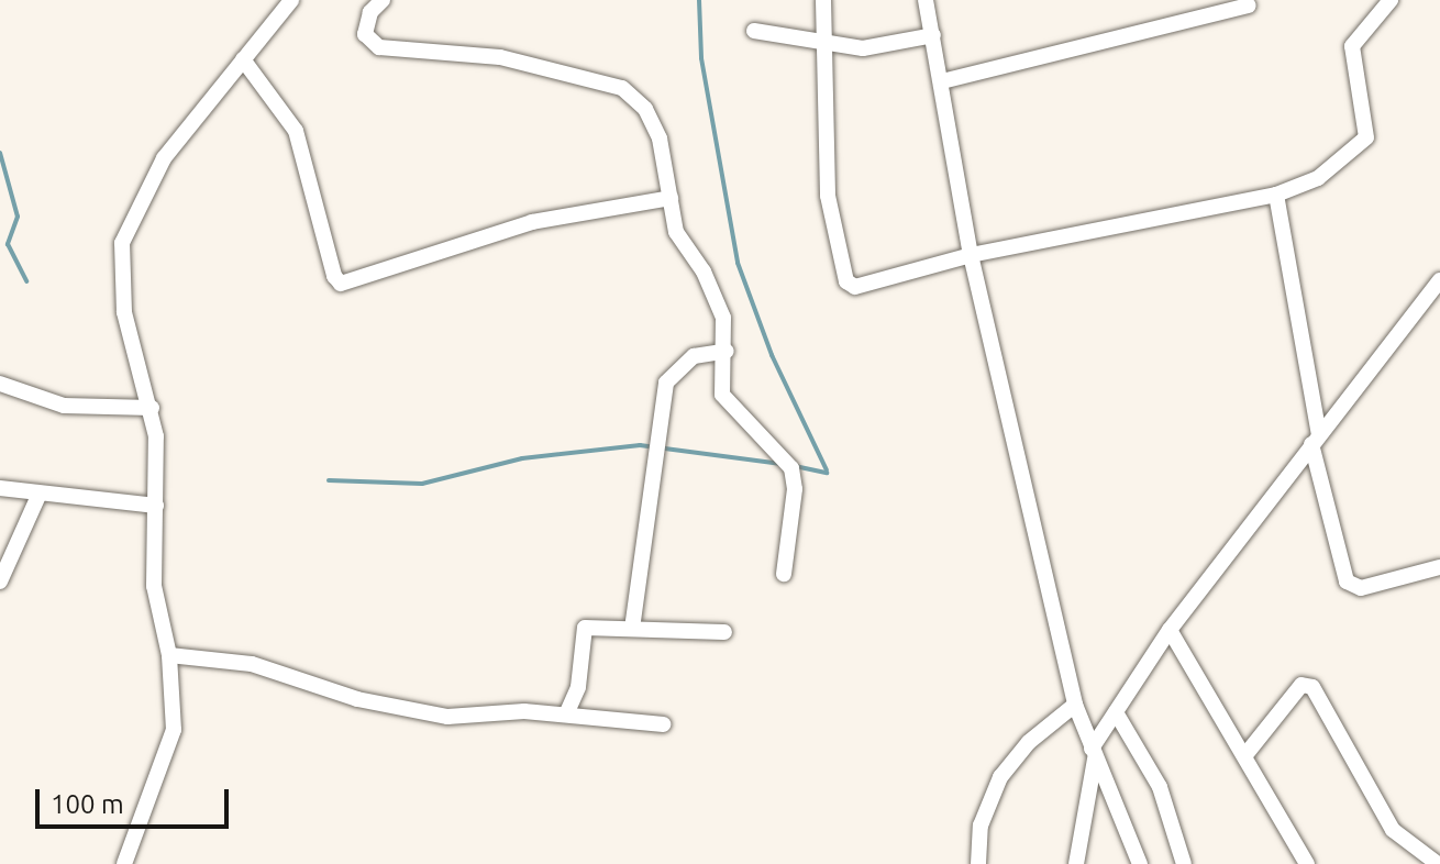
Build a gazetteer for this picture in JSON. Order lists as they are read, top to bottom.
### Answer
{
  "scale_bar": "100 m"
}
